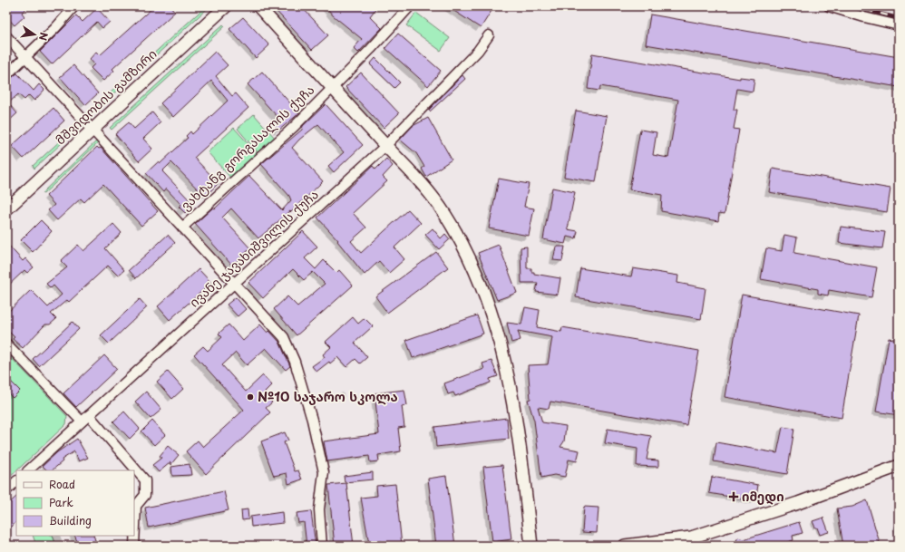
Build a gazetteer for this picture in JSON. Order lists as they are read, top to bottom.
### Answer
{
  "streets": {
    "street": ["მშვიდობის გამზირი", "ვახტანგ გორგასალის ქუჩა", "ივანე ჯავახიშვილის ქუჩა"]
  },
  "crossings": [
    ["ვახტანგ გორგასალის ქუჩა", "ივანე ჯავახიშვილის ქუჩა"]
  ],
  "places": {
    "other": ["№10 საჯარო სკოლა"],
    "health": ["იმედი"]
  },
  "legend": ["Road", "Park", "Building"],
  "north": "right"
}
